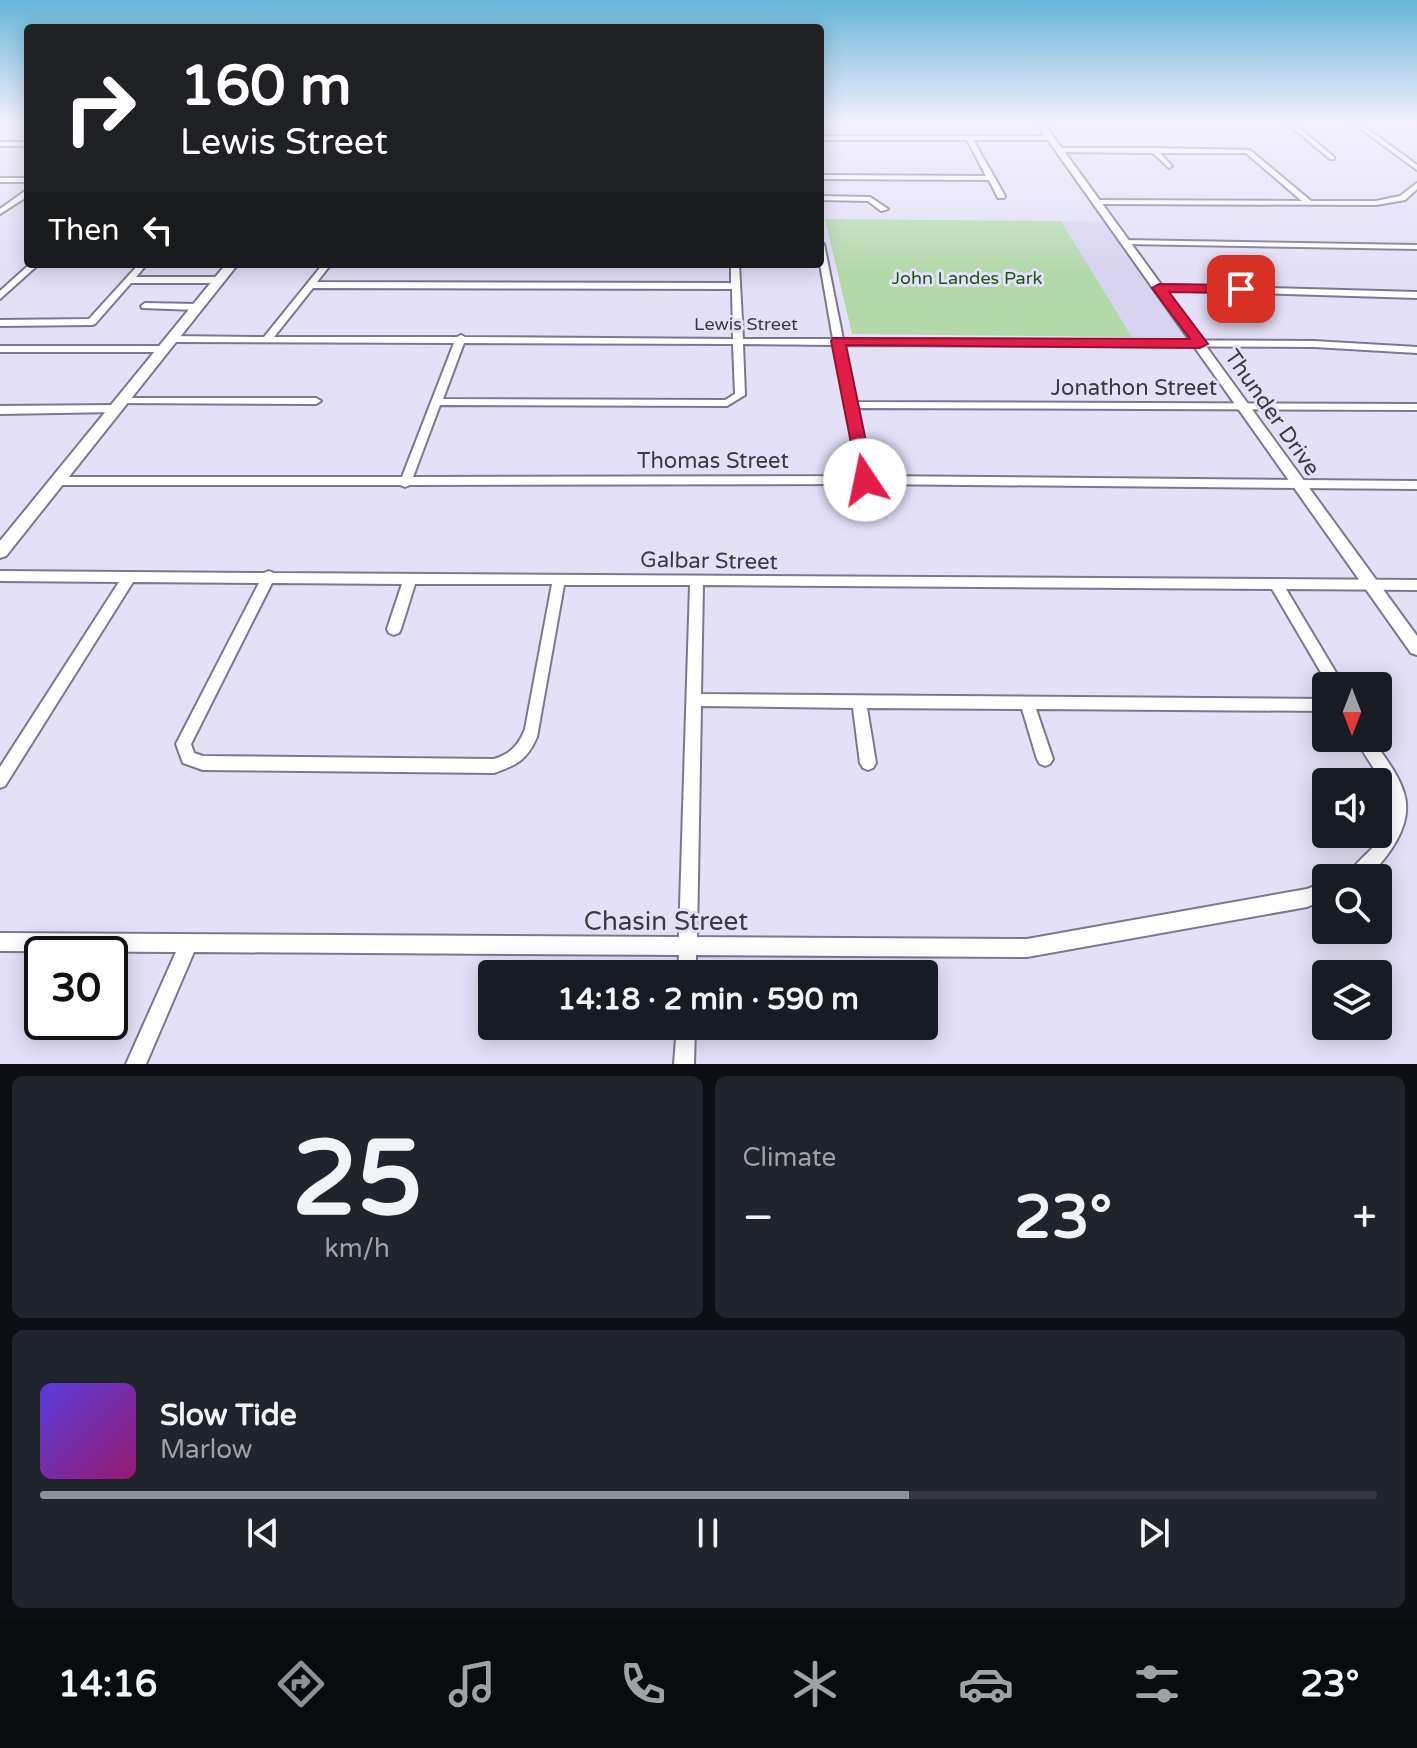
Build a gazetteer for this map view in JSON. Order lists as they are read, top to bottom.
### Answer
{
  "streets": {
    "street": [
      "Lewis Street",
      "Jonathon Street",
      "Thunder Drive",
      "Thomas Street",
      "Galbar Street",
      "Chasin Street"
    ]
  },
  "crossings": [
    ["Lewis Street", "Thunder Drive"],
    ["Jonathon Street", "Thunder Drive"],
    ["Thunder Drive", "Thomas Street"],
    ["Thunder Drive", "Galbar Street"]
  ],
  "parks": ["John Landes Park"],
  "north": "bottom",
  "page": {
    "turn": ["160 m", "Lewis Street"],
    "then": "Then",
    "limit": "30",
    "trip": "14:18 · 2 min · 590 m",
    "tile": [
      ["25", "km/h"],
      "Climate"
    ],
    "heat": ["−", "23°", "+"],
    "song": ["Slow Tide", "Marlow"],
    "tabs": ["14:16", "23°"]
  }
}
